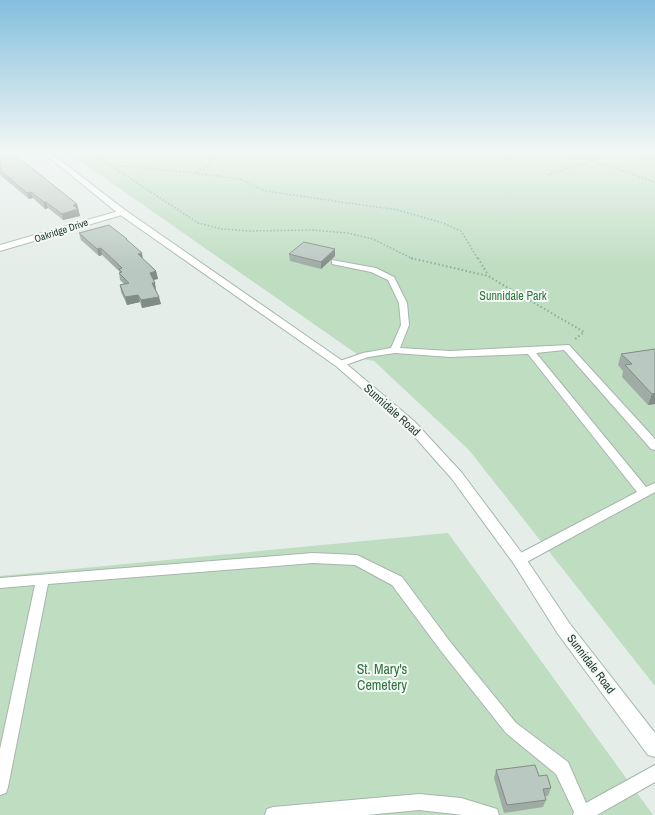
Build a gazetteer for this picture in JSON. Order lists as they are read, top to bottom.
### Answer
{
  "streets": {
    "main road": ["Oakridge Drive", "Sunnidale Road"]
  },
  "crossings": [
    ["Oakridge Drive", "Sunnidale Road"]
  ],
  "parks": ["Sunnidale Park", "St. Mary's Cemetery"]
}
